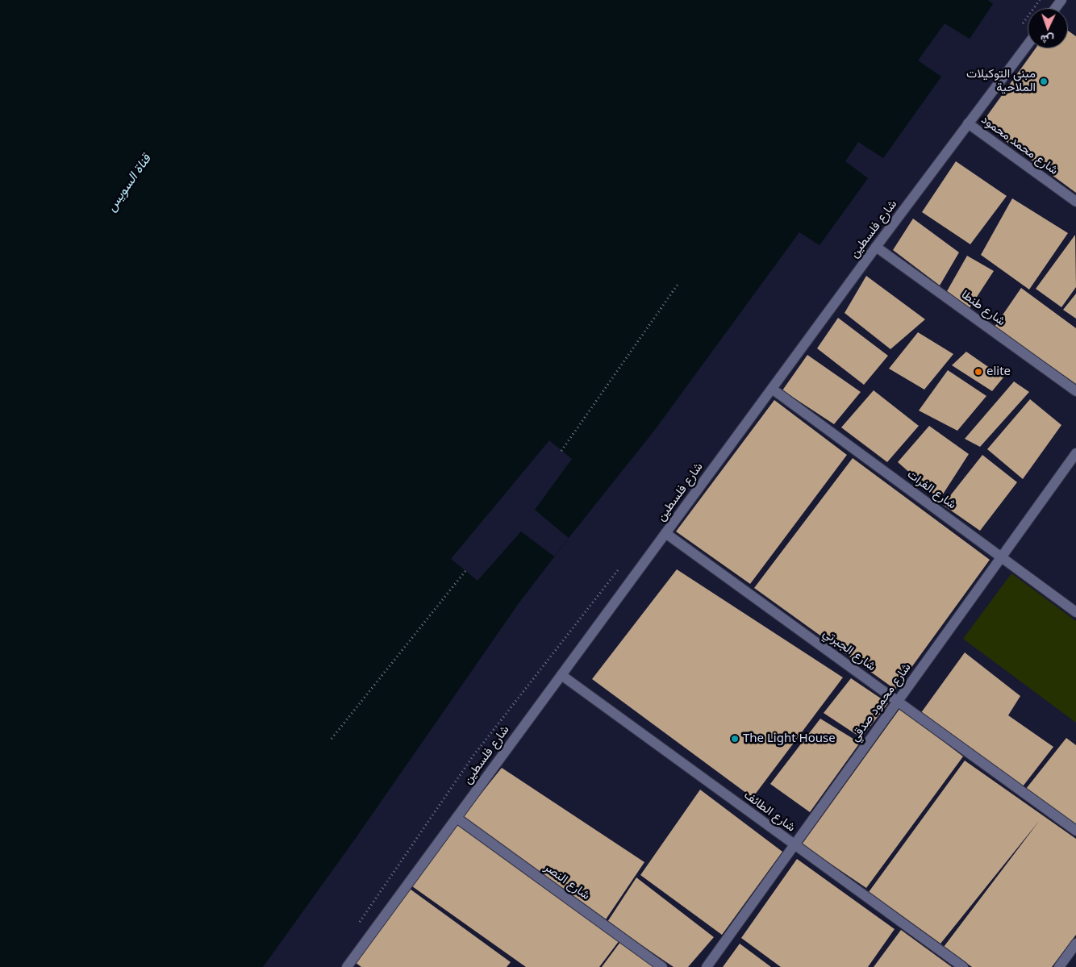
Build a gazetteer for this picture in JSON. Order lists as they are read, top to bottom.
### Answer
{
  "streets": {
    "street": [
      "شارع محمد محمود",
      "شارع فلسطين",
      "شارع طنطا",
      "شارع الفرات",
      "شارع الجبرتي",
      "شارع محمود صدقي",
      "شارع الطائف",
      "شارع النصر"
    ]
  },
  "crossings": [
    ["شارع محمد محمود", "شارع فلسطين"],
    ["شارع فلسطين", "شارع طنطا"],
    ["شارع فلسطين", "شارع الفرات"],
    ["شارع فلسطين", "شارع الجبرتي"],
    ["شارع فلسطين", "شارع الطائف"],
    ["شارع فلسطين", "شارع النصر"],
    ["شارع الفرات", "شارع محمود صدقي"],
    ["شارع الجبرتي", "شارع محمود صدقي"],
    ["شارع محمود صدقي", "شارع الطائف"]
  ],
  "water": ["قناة السويس"],
  "places": ["مبني التوكيلات الملاحية", "elite", "The Light House"],
  "north": "bottom"
}
